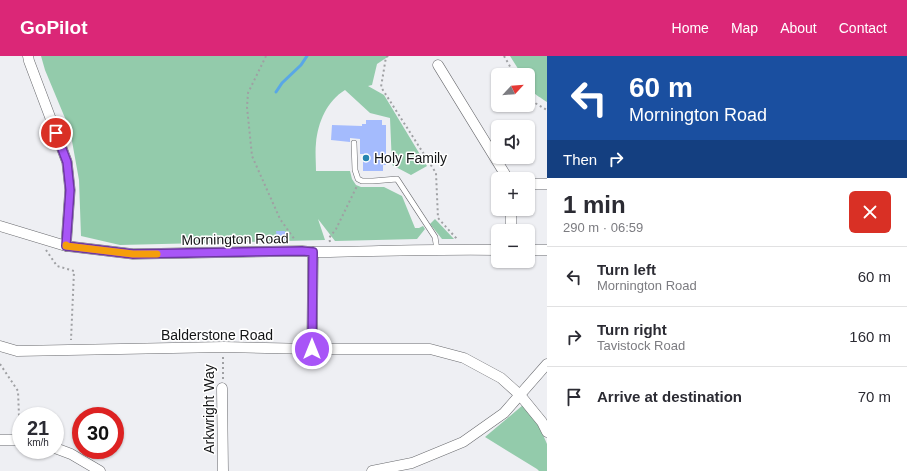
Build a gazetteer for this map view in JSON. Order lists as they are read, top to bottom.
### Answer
{
  "streets": {
    "street": ["Mornington Road", "Balderstone Road", "Arkwright Way"]
  },
  "crossings": [
    ["Balderstone Road", "Arkwright Way"]
  ],
  "places": ["Holy Family"],
  "north": "top right",
  "page": {
    "header": "GoPilot",
    "nav": [
      "Home",
      "Map",
      "About",
      "Contact"
    ],
    "turn": ["60 m", "Mornington Road"],
    "map_buttons": ["+", "−"],
    "then": "Then",
    "heading": ["1 min", "290 m · 06:59"],
    "list": [
      {
        "name": "Turn left",
        "note": "Mornington Road",
        "value": "60 m"
      },
      {
        "name": "Turn right",
        "note": "Tavistock Road",
        "value": "160 m"
      },
      {
        "name": "Arrive at destination",
        "value": "70 m"
      }
    ],
    "speed": "21 km/h",
    "limit": "30"
  }
}
